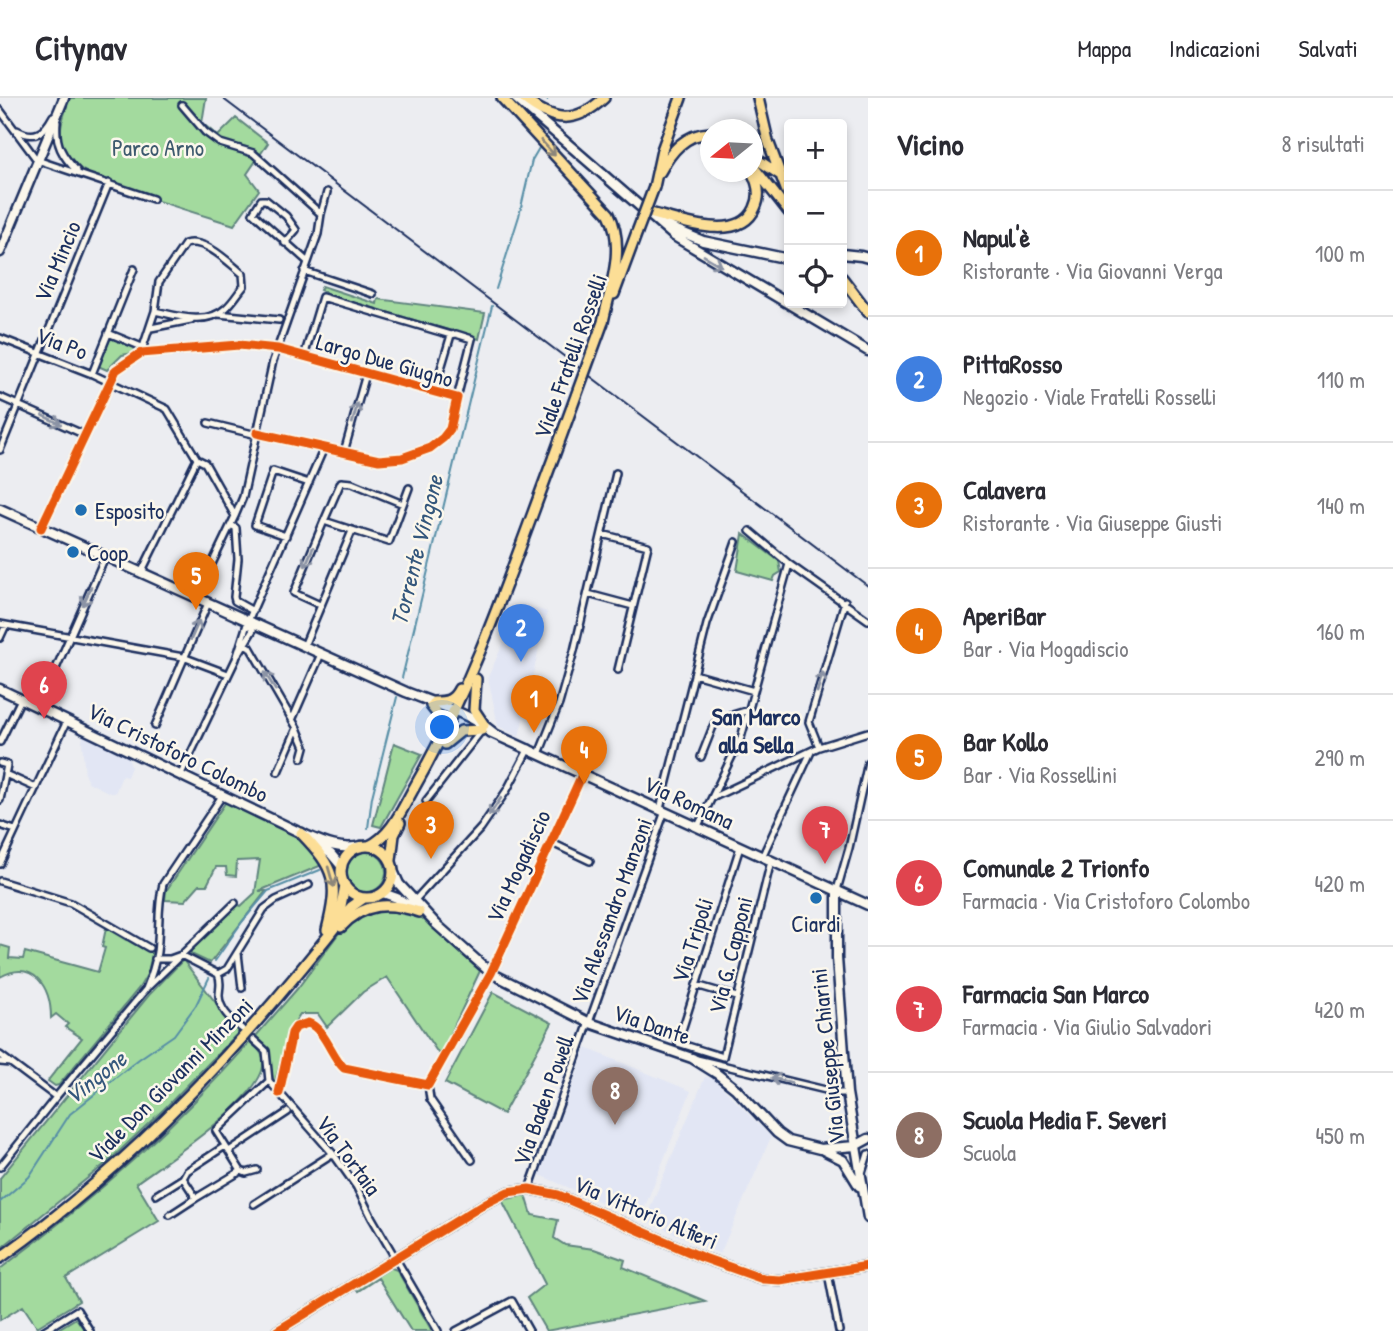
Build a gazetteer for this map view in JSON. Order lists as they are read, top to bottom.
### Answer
{
  "streets": {
    "main road": ["Viale Fratelli Rosselli", "Viale Don Giovanni Minzoni"],
    "street": [
      "Via Mincio",
      "Via Po",
      "Largo Due Giugno",
      "Via Cristoforo Colombo",
      "Via Romana",
      "Via Mogadiscio",
      "Via Alessandro Manzoni",
      "Via Tripoli",
      "Via G. Capponi",
      "Via Dante",
      "Via Giuseppe Chiarini",
      "Via Baden Powell",
      "Via Tortaia",
      "Via Vittorio Alfieri"
    ]
  },
  "crossings": [
    ["Via Mincio", "Via Po"],
    ["Viale Fratelli Rosselli", "Via Cristoforo Colombo"],
    ["Viale Fratelli Rosselli", "Via Romana"],
    ["Viale Fratelli Rosselli", "Via Dante"],
    ["Viale Fratelli Rosselli", "Viale Don Giovanni Minzoni"],
    ["Via Cristoforo Colombo", "Via Dante"],
    ["Via Cristoforo Colombo", "Viale Don Giovanni Minzoni"],
    ["Via Romana", "Via Mogadiscio"],
    ["Via Romana", "Via Alessandro Manzoni"],
    ["Via Romana", "Via Tripoli"],
    ["Via Romana", "Via G. Capponi"],
    ["Via Romana", "Via Giuseppe Chiarini"],
    ["Via Mogadiscio", "Via Dante"],
    ["Via Alessandro Manzoni", "Via Dante"],
    ["Via Alessandro Manzoni", "Via Baden Powell"],
    ["Via Tripoli", "Via G. Capponi"],
    ["Via Dante", "Via Giuseppe Chiarini"],
    ["Via Dante", "Viale Don Giovanni Minzoni"],
    ["Via Dante", "Via Baden Powell"],
    ["Via Baden Powell", "Via Vittorio Alfieri"],
    ["Via Tortaia", "Via Vittorio Alfieri"]
  ],
  "districts": ["San Marco alla Sella"],
  "water": ["Torrente Vingone", "Vingone"],
  "parks": ["Parco Arno"],
  "places": ["Esposito", "Coop", "Ciardi"],
  "north": "left",
  "page": {
    "header": "Citynav",
    "nav": ["Mappa", "Indicazioni", "Salvati"],
    "heading": ["Vicino", "8 risultati"],
    "map_buttons": ["+", "−"],
    "list": [
      {
        "mark": "1",
        "name": "Napul'è",
        "note": "Ristorante · Via Giovanni Verga",
        "value": "100 m"
      },
      {
        "mark": "2",
        "name": "PittaRosso",
        "note": "Negozio · Viale Fratelli Rosselli",
        "value": "110 m"
      },
      {
        "mark": "3",
        "name": "Calavera",
        "note": "Ristorante · Via Giuseppe Giusti",
        "value": "140 m"
      },
      {
        "mark": "4",
        "name": "AperiBar",
        "note": "Bar · Via Mogadiscio",
        "value": "160 m"
      },
      {
        "mark": "5",
        "name": "Bar Kollo",
        "note": "Bar · Via Rossellini",
        "value": "290 m"
      },
      {
        "mark": "6",
        "name": "Comunale 2 Trionfo",
        "note": "Farmacia · Via Cristoforo Colombo",
        "value": "420 m"
      },
      {
        "mark": "7",
        "name": "Farmacia San Marco",
        "note": "Farmacia · Via Giulio Salvadori",
        "value": "420 m"
      },
      {
        "mark": "8",
        "name": "Scuola Media F. Severi",
        "note": "Scuola",
        "value": "450 m"
      }
    ],
    "pins": [
      "5",
      "2",
      "6",
      "1",
      "4",
      "3",
      "7",
      "8"
    ]
  }
}
